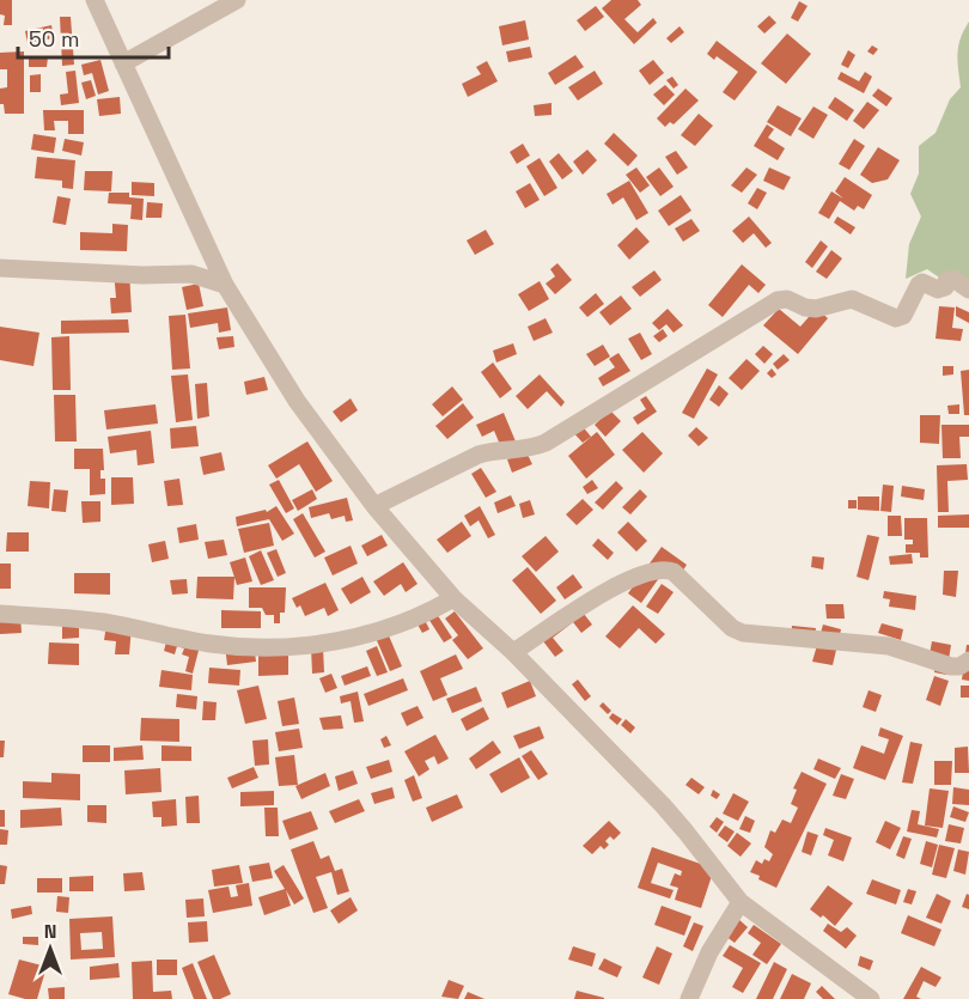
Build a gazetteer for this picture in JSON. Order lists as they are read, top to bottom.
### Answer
{
  "scale_bar": "50 m",
  "north": "top"
}
